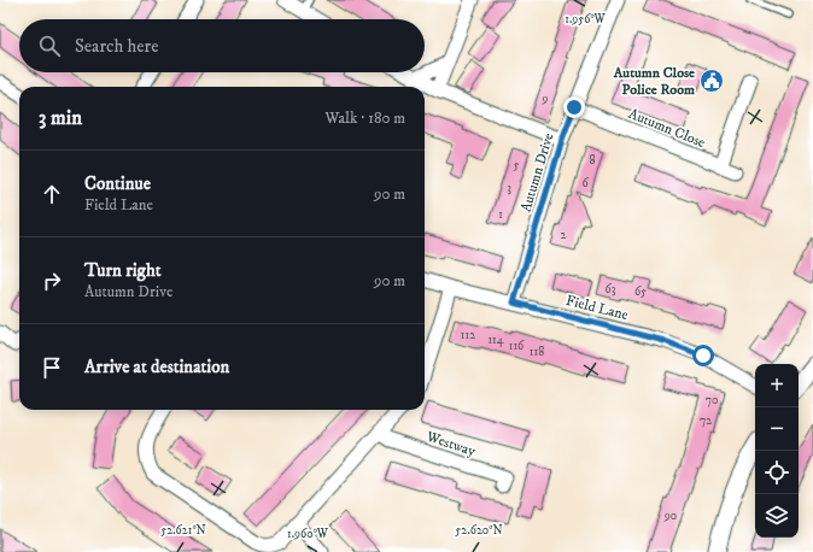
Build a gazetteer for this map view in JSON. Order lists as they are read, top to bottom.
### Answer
{
  "streets": {
    "street": [
      "Autumn Close",
      "Autumn Drive",
      "Field Lane",
      "Westway"
    ]
  },
  "crossings": [
    ["Autumn Close", "Autumn Drive"],
    ["Autumn Drive", "Field Lane"]
  ],
  "places": {
    "public building": ["Autumn Close Police Room"]
  },
  "house_numbers": [
    "9",
    "8",
    "5",
    "6",
    "3",
    "1",
    "2",
    "63",
    "65",
    "112",
    "114",
    "116",
    "118",
    "70",
    "72",
    "90"
  ],
  "page": {
    "search": "Search here",
    "heading": ["3 min", "Walk · 180 m"],
    "list": [
      ["Continue", "Field Lane", "90 m"],
      ["Turn right", "Autumn Drive", "90 m"],
      "Arrive at destination"
    ],
    "map_buttons": ["+", "−"]
  },
  "coordinates": [
    "1.956°W",
    "52.621°N",
    "52.620°N",
    "1.960°W"
  ]
}
